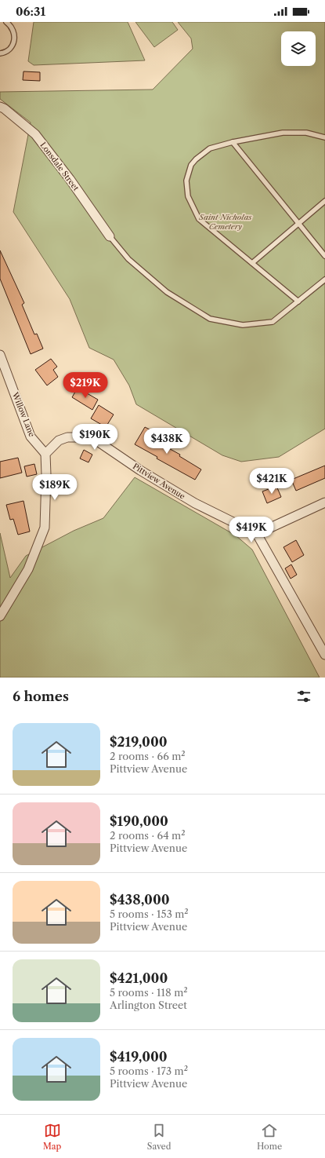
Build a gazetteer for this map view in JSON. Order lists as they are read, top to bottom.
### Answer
{
  "streets": {
    "street": ["Lonsdale Street", "Willow Lane", "Pittview Avenue"]
  },
  "crossings": [
    ["Willow Lane", "Pittview Avenue"]
  ],
  "parks": ["Saint Nicholas Cemetery"],
  "page": {
    "status": "06:31",
    "price": [
      "$219K",
      "$190K",
      "$438K",
      "$421K",
      "$189K",
      "$419K"
    ],
    "heading": "6 homes",
    "list": [
      {
        "name": "$219,000",
        "note": "2 rooms · 66 m² · Pittview Avenue"
      },
      {
        "name": "$190,000",
        "note": "2 rooms · 64 m² · Pittview Avenue"
      },
      {
        "name": "$438,000",
        "note": "5 rooms · 153 m² · Pittview Avenue"
      },
      {
        "name": "$421,000",
        "note": "5 rooms · 118 m² · Arlington Street"
      },
      {
        "name": "$419,000",
        "note": "5 rooms · 173 m² · Pittview Avenue"
      }
    ],
    "tabs": ["Map", "Saved", "Home"]
  }
}
